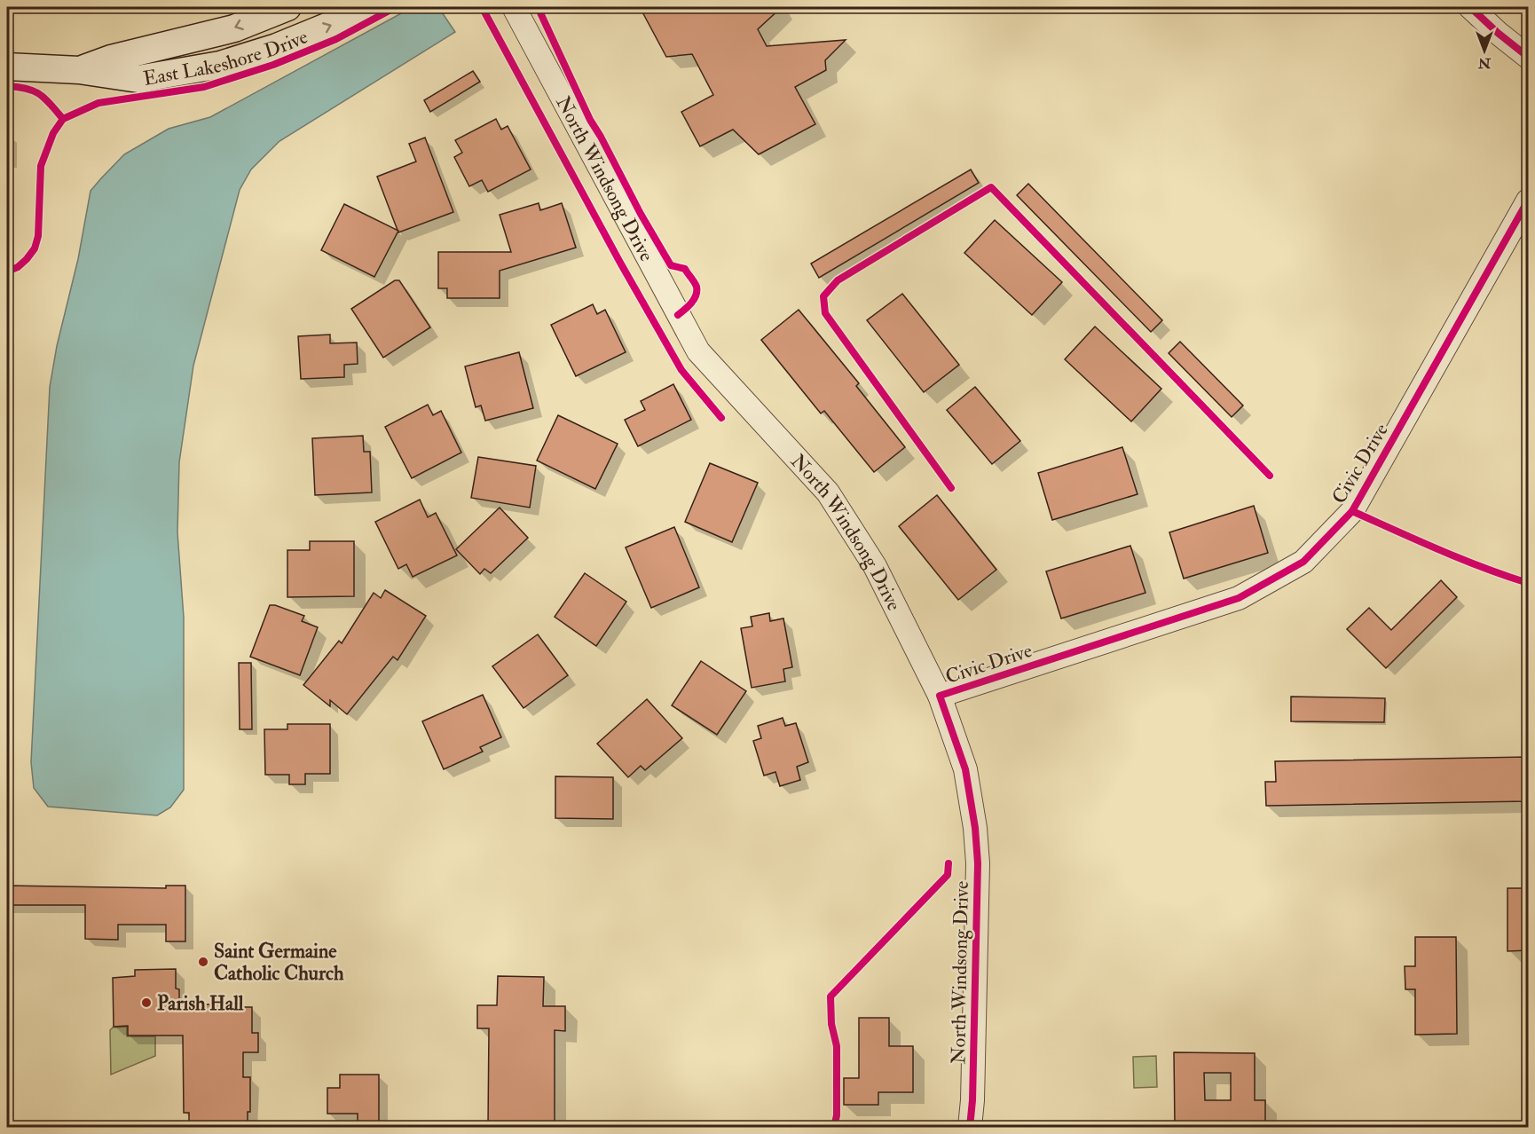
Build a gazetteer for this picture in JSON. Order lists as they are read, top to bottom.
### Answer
{
  "streets": {
    "main road": ["East Lakeshore Drive"],
    "street": ["North Windsong Drive", "Civic Drive"]
  },
  "crossings": [
    ["North Windsong Drive", "Civic Drive"]
  ],
  "places": ["Saint Germaine Catholic Church", "Parish Hall"],
  "north": "bottom"
}
